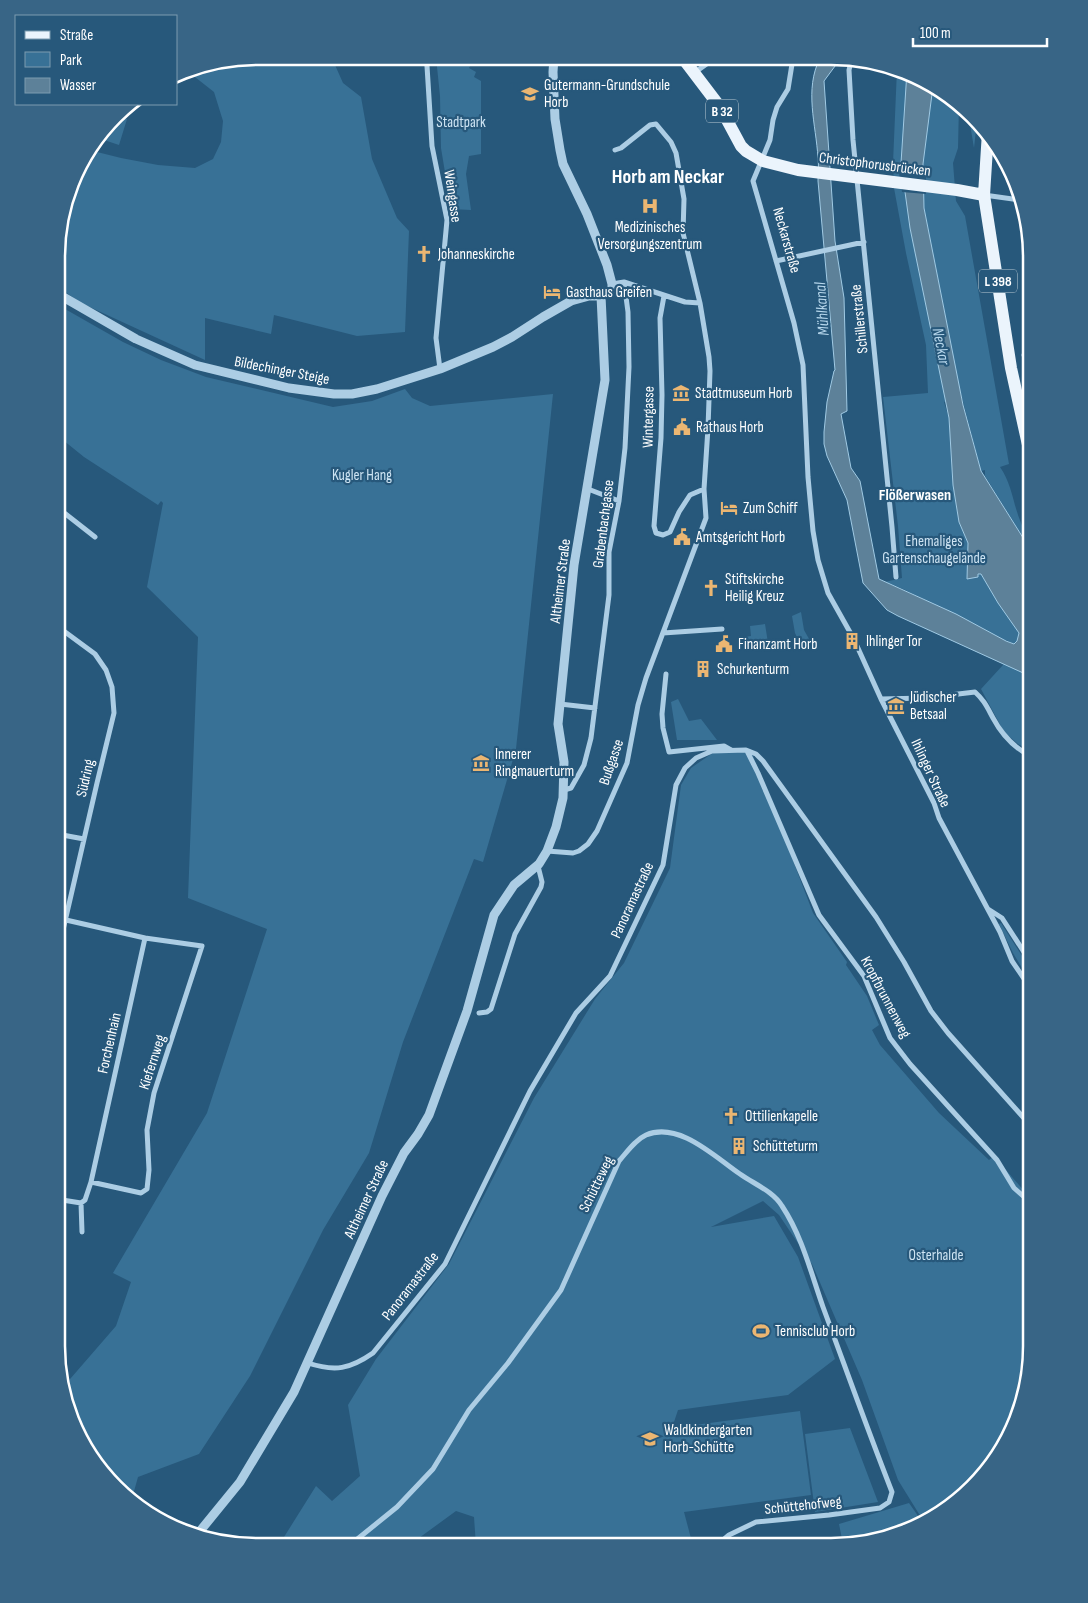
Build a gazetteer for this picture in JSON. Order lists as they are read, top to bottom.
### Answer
{
  "streets": {
    "main road": ["B 32", "Christophorusbrücken", "L 398"],
    "street": [
      "Weingasse",
      "Neckarstraße",
      "Schillerstraße",
      "Bildechinger Steige",
      "Wintergasse",
      "Grabenbachgasse",
      "Altheimer Straße",
      "Bußgasse",
      "Ihlinger Straße",
      "Südring",
      "Panoramastraße",
      "Kropfbrunnenweg",
      "Forchenhain",
      "Kiefernweg",
      "Schütteweg",
      "Schüttehofweg"
    ]
  },
  "crossings": [
    ["B 32", "Christophorusbrücken"],
    ["B 32", "Neckarstraße"],
    ["Christophorusbrücken", "Neckarstraße"],
    ["Christophorusbrücken", "L 398"],
    ["Christophorusbrücken", "Schillerstraße"],
    ["Weingasse", "Bildechinger Steige"],
    ["Bildechinger Steige", "Altheimer Straße"],
    ["Wintergasse", "Bußgasse"],
    ["Grabenbachgasse", "Altheimer Straße"],
    ["Altheimer Straße", "Bußgasse"],
    ["Altheimer Straße", "Panoramastraße"],
    ["Panoramastraße", "Kropfbrunnenweg"],
    ["Forchenhain", "Kiefernweg"],
    ["Schütteweg", "Schüttehofweg"]
  ],
  "districts": ["Horb am Neckar", "Flößerwasen"],
  "water": ["Mühlkanal", "Neckar"],
  "parks": [
    "Stadtpark",
    "Kugler Hang",
    "Ehemaliges Gartenschaugelände",
    "Osterhalde"
  ],
  "places": {
    "school or university": ["Gutermann-Grundschule Horb", "Waldkindergarten Horb-Schütte"],
    "hospital": ["Medizinisches Versorgungszentrum"],
    "church": ["Johanneskirche", "Stiftskirche Heilig Kreuz", "Ottilienkapelle"],
    "hotel": ["Gasthaus Greifen", "Zum Schiff"],
    "museum": ["Stadtmuseum Horb", "Jüdischer Betsaal", "Innerer Ringmauerturm"],
    "public building": ["Rathaus Horb", "Amtsgericht Horb", "Finanzamt Horb"],
    "building": ["Ihlinger Tor", "Schurkenturm", "Schütteturm"],
    "sports": ["Tennisclub Horb"]
  },
  "legend": ["Straße", "Park", "Wasser"],
  "scale_bar": "100 m"
}
